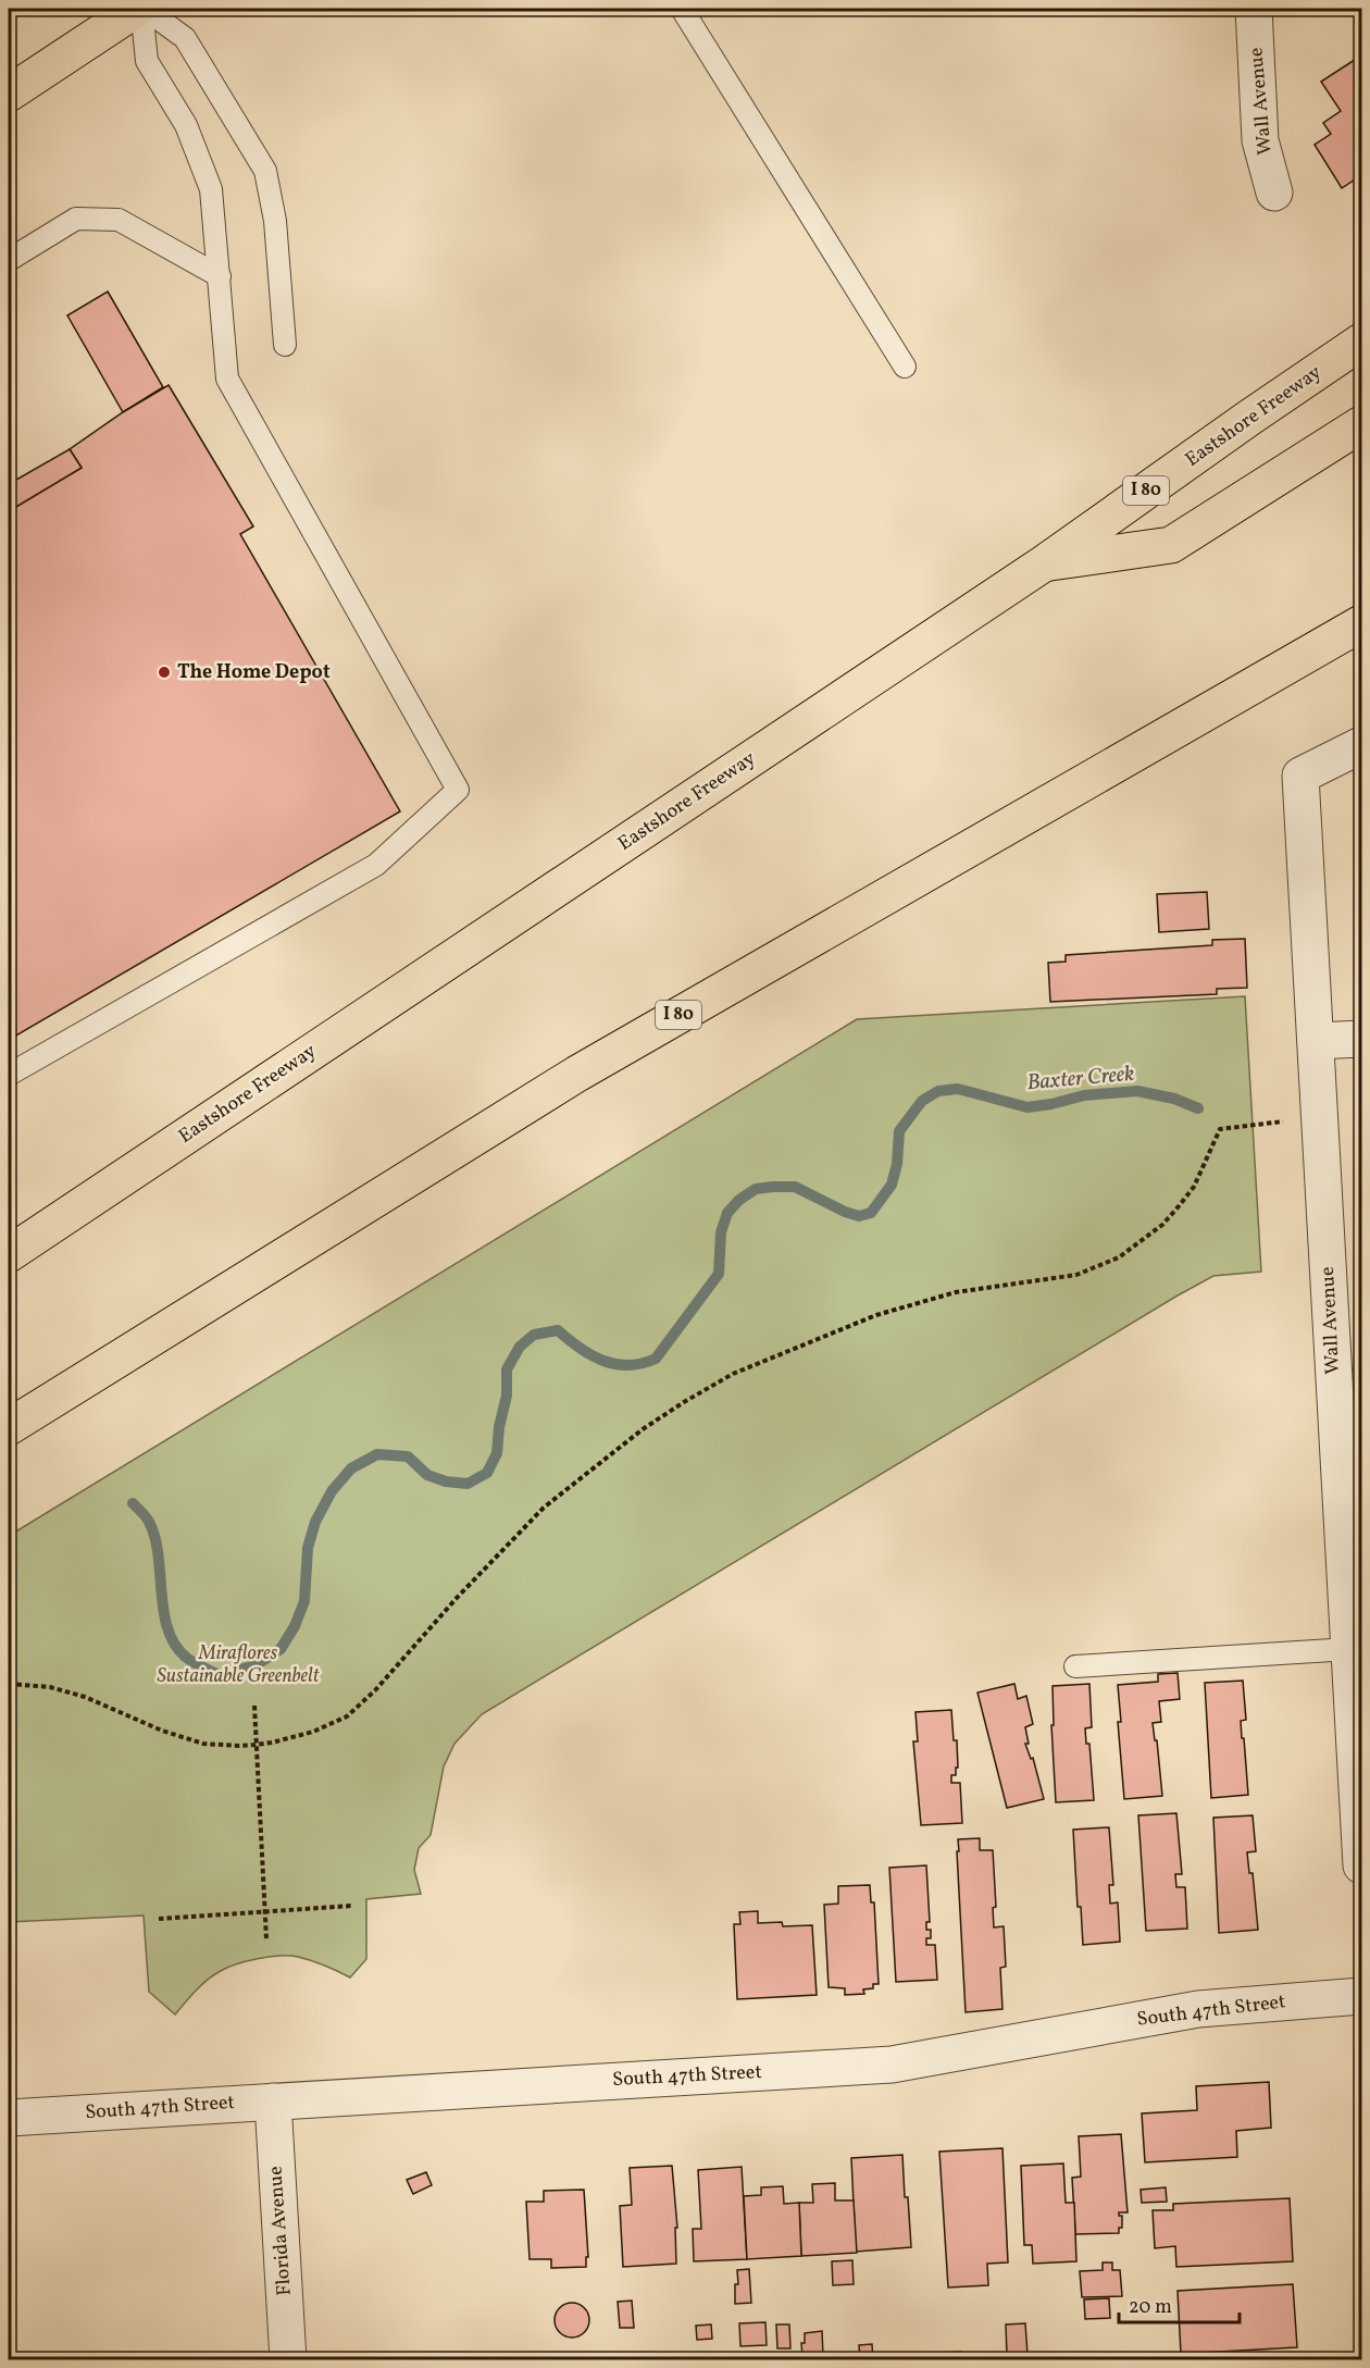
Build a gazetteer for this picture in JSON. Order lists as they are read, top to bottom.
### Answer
{
  "streets": {
    "main road": ["Eastshore Freeway", "I 80"],
    "street": ["Wall Avenue", "South 47th Street", "Florida Avenue"]
  },
  "crossings": [
    ["South 47th Street", "Florida Avenue"]
  ],
  "water": ["Baxter Creek"],
  "parks": ["Miraflores Sustainable Greenbelt"],
  "places": ["The Home Depot"],
  "scale_bar": "20 m"
}
